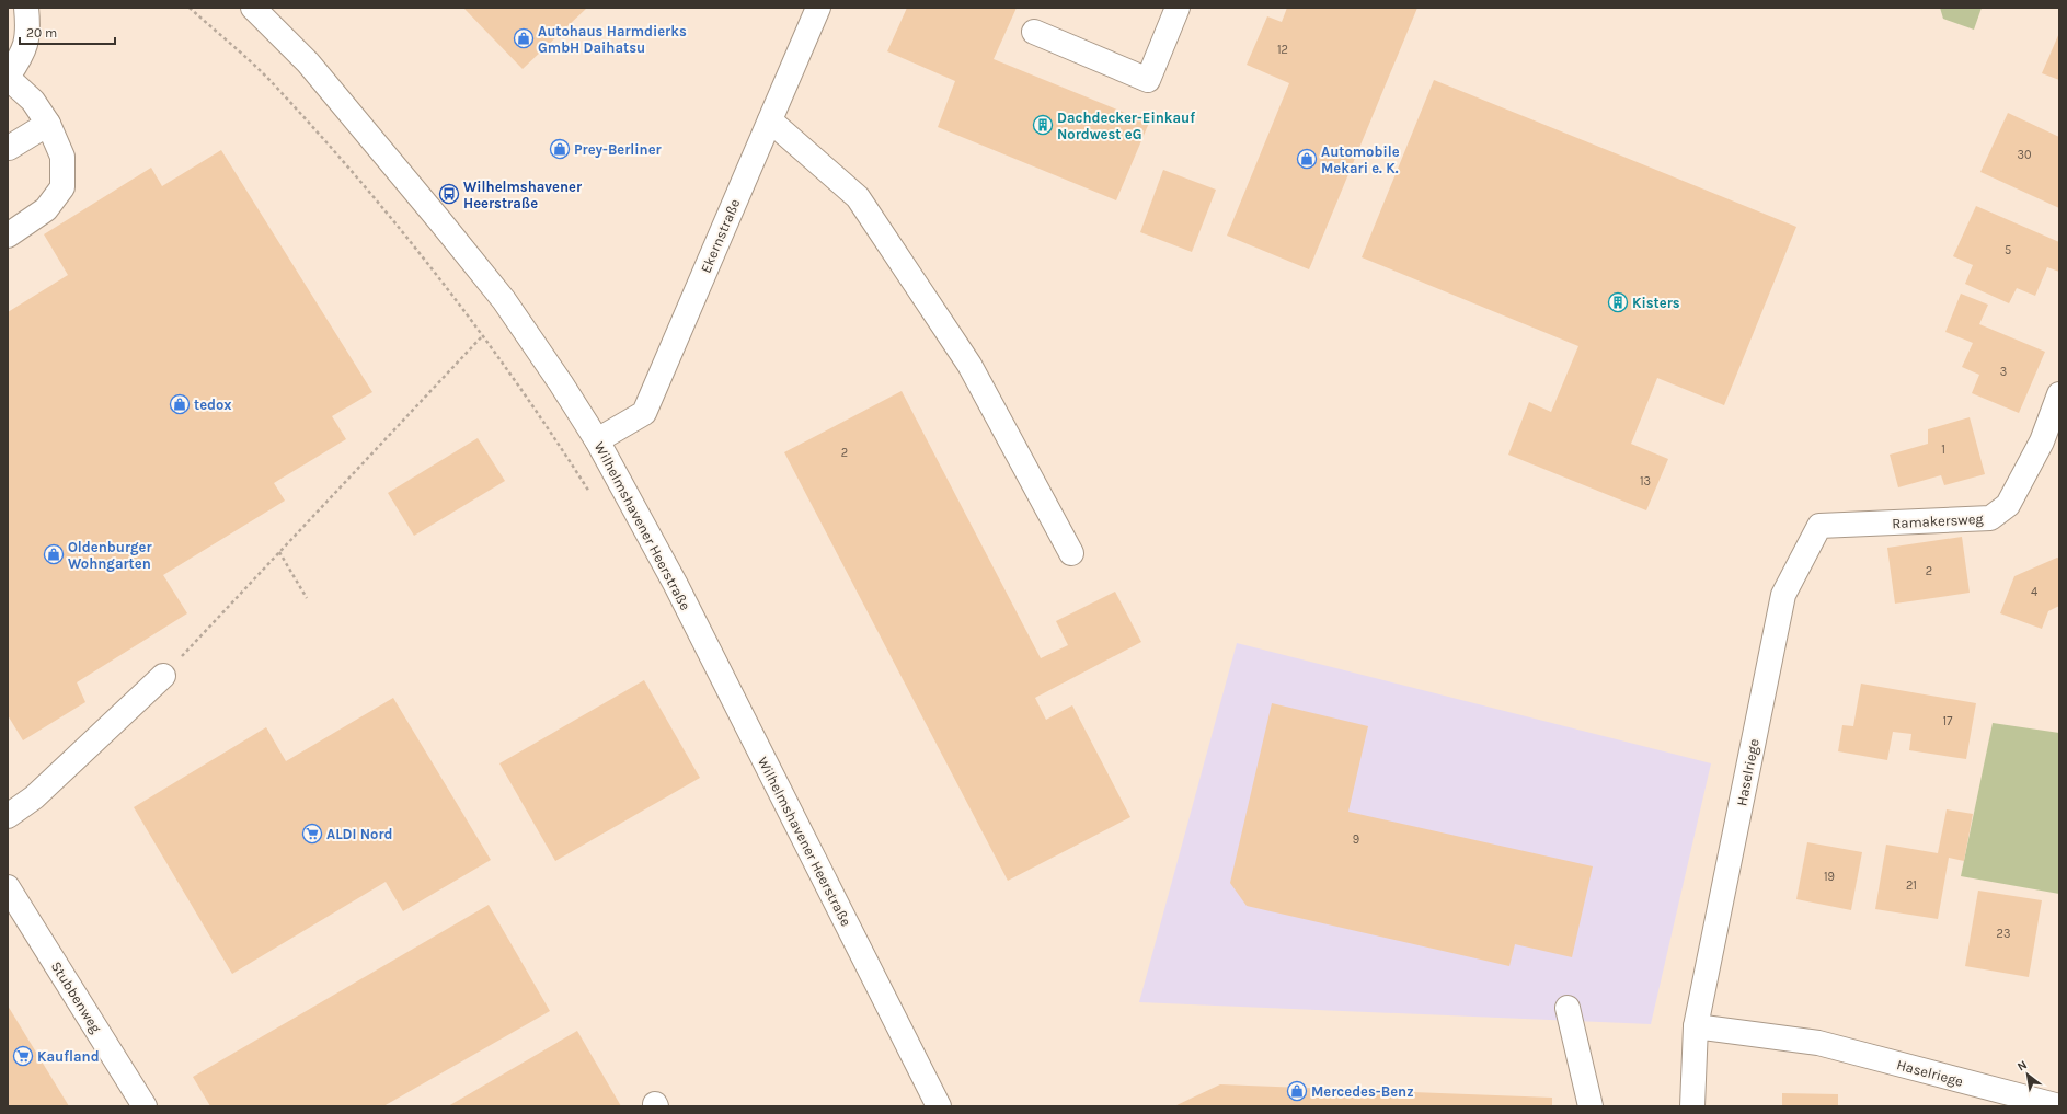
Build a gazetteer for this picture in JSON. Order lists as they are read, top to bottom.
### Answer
{
  "streets": {
    "street": [
      "Ekernstraße",
      "Ramakersweg",
      "Wilhelmshavener Heerstraße",
      "Haselriege",
      "Stubbenweg"
    ]
  },
  "crossings": [
    ["Ekernstraße", "Wilhelmshavener Heerstraße"],
    ["Ramakersweg", "Haselriege"]
  ],
  "places": {
    "shop": [
      "Autohaus Harmdierks GmbH Daihatsu",
      "Prey-Berliner",
      "Automobile Mekari e. K.",
      "tedox",
      "Oldenburger Wohngarten",
      "Mercedes-Benz"
    ],
    "building": ["Dachdecker-Einkauf Nordwest eG", "Kisters"],
    "bus stop": ["Wilhelmshavener Heerstraße"],
    "supermarket": ["ALDI Nord", "Kaufland"]
  },
  "house_numbers": [
    "12",
    "30",
    "5",
    "3",
    "1",
    "2",
    "13",
    "2",
    "4",
    "17",
    "9",
    "19",
    "21",
    "23"
  ],
  "scale_bar": "20 m",
  "north": "top left"
}
